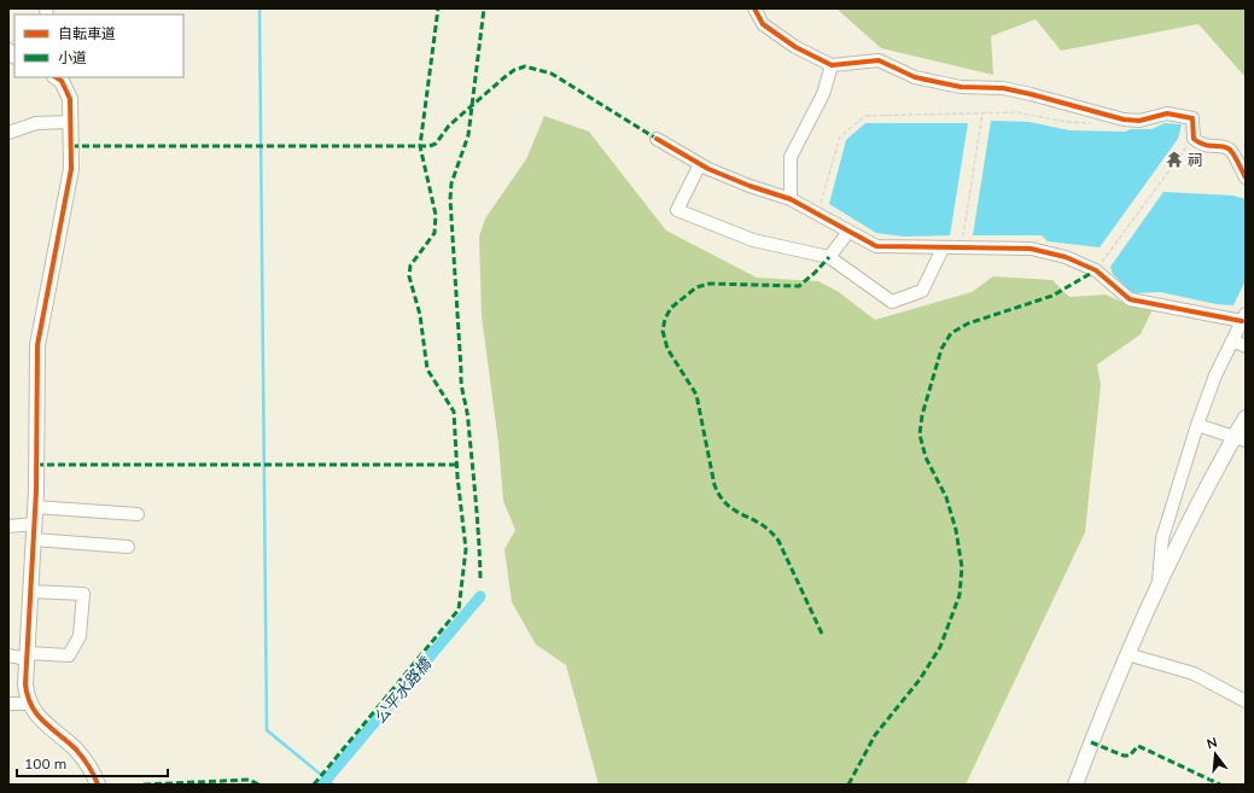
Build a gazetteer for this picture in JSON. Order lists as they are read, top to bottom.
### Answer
{
  "water": ["公平水路橋"],
  "places": {
    "temple": ["祠"]
  },
  "legend": ["自転車道", "小道"],
  "scale_bar": "100 m",
  "north": "top"
}
